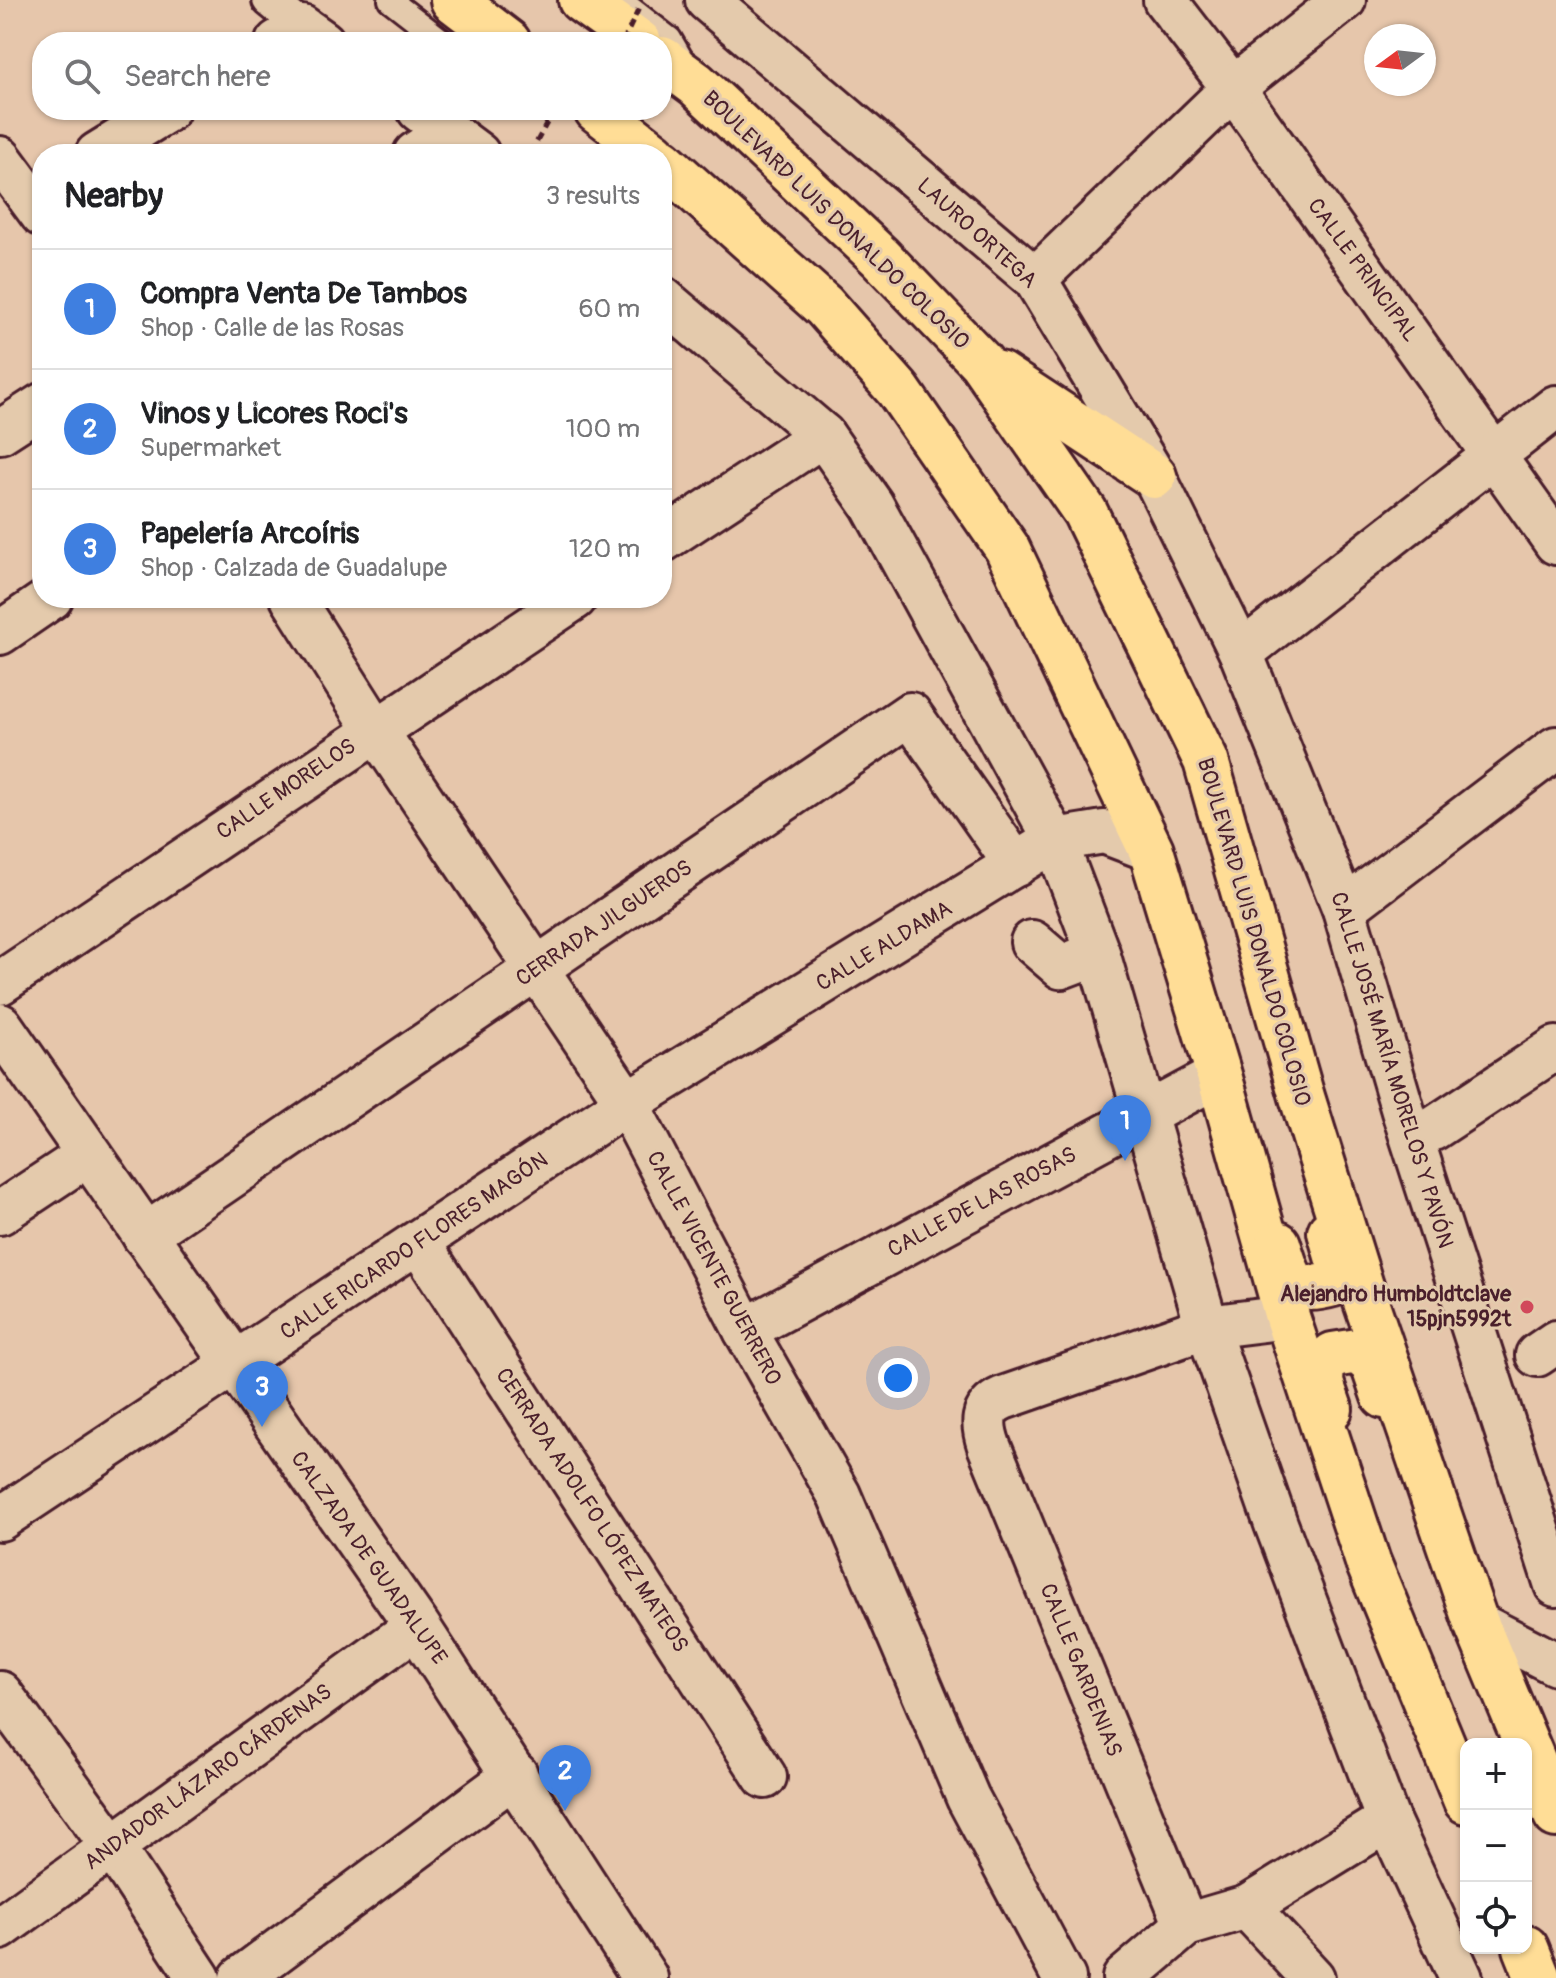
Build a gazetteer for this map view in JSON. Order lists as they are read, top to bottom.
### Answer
{
  "streets": {
    "highway": ["BOULEVARD LUIS DONALDO COLOSIO"],
    "street": [
      "LAURO ORTEGA",
      "CALLE PRINCIPAL",
      "CALLE MORELOS",
      "CERRADA JILGUEROS",
      "CALLE ALDAMA",
      "CALLE JOSÉ MARÍA MORELOS Y PAVÓN",
      "CALLE DE LAS ROSAS",
      "CALLE RICARDO FLORES MAGÓN",
      "CALLE VICENTE GUERRERO",
      "CERRADA ADOLFO LÓPEZ MATEOS",
      "CALZADA DE GUADALUPE",
      "CALLE GARDENIAS",
      "ANDADOR LÁZARO CÁRDENAS"
    ]
  },
  "crossings": [
    ["LAURO ORTEGA", "CALLE JOSÉ MARÍA MORELOS Y PAVÓN"],
    ["CALLE MORELOS", "CALLE VICENTE GUERRERO"],
    ["CERRADA JILGUEROS", "CALLE ALDAMA"],
    ["CERRADA JILGUEROS", "CALLE VICENTE GUERRERO"],
    ["CERRADA JILGUEROS", "CALZADA DE GUADALUPE"],
    ["CALLE ALDAMA", "CALLE RICARDO FLORES MAGÓN"],
    ["CALLE ALDAMA", "CALLE VICENTE GUERRERO"],
    ["CALLE DE LAS ROSAS", "CALLE VICENTE GUERRERO"],
    ["CALLE RICARDO FLORES MAGÓN", "CALLE VICENTE GUERRERO"],
    ["CALLE RICARDO FLORES MAGÓN", "CERRADA ADOLFO LÓPEZ MATEOS"],
    ["CALLE RICARDO FLORES MAGÓN", "CALZADA DE GUADALUPE"],
    ["CALZADA DE GUADALUPE", "ANDADOR LÁZARO CÁRDENAS"]
  ],
  "places": ["Alejandro Humboldtclave 15pjn5992t"],
  "north": "left",
  "page": {
    "search": "Search here",
    "heading": ["Nearby", "3 results"],
    "list": [
      {
        "mark": "1",
        "name": "Compra Venta De Tambos",
        "note": "Shop · Calle de las Rosas",
        "value": "60 m"
      },
      {
        "mark": "2",
        "name": "Vinos y Licores Roci's",
        "note": "Supermarket",
        "value": "100 m"
      },
      {
        "mark": "3",
        "name": "Papelería Arcoíris",
        "note": "Shop · Calzada de Guadalupe",
        "value": "120 m"
      }
    ],
    "pins": ["1", "3", "2"],
    "map_buttons": ["+", "−"]
  }
}
